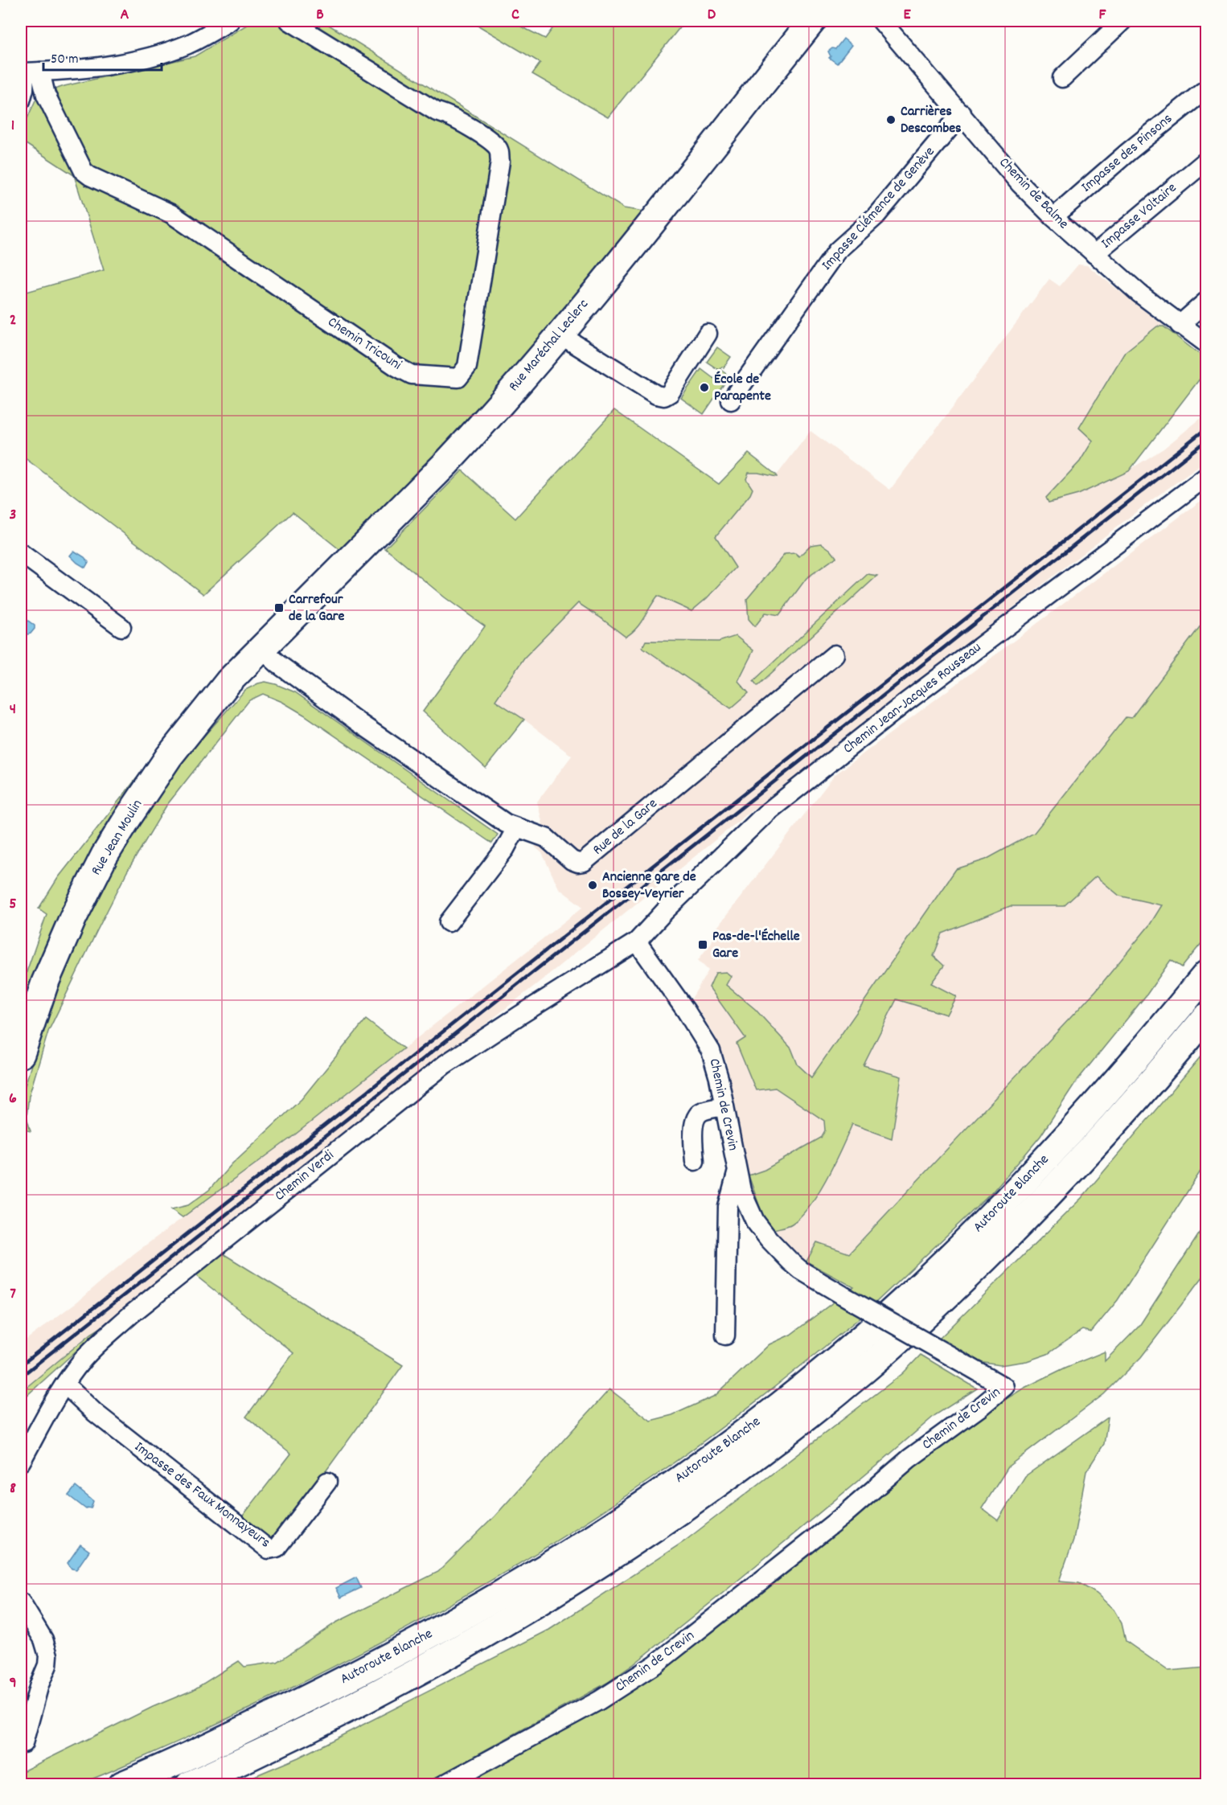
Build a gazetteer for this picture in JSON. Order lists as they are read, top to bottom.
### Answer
{
  "streets": {
    "main road": ["Rue Maréchal Leclerc", "Rue Jean Moulin", "Autoroute Blanche"],
    "street": [
      "Impasse des Pinsons",
      "Chemin de Balme",
      "Impasse Clémence de Genève",
      "Impasse Voltaire",
      "Chemin Tricouni",
      "Chemin Jean-Jacques Rousseau",
      "Rue de la Gare",
      "Chemin de Crevin",
      "Chemin Verdi",
      "Impasse des Faux Monnayeurs"
    ]
  },
  "crossings": [
    ["Impasse des Pinsons", "Chemin de Balme"],
    ["Chemin de Balme", "Impasse Clémence de Genève"],
    ["Chemin de Balme", "Impasse Voltaire"],
    ["Rue Maréchal Leclerc", "Rue de la Gare"],
    ["Rue Maréchal Leclerc", "Rue Jean Moulin"],
    ["Chemin Jean-Jacques Rousseau", "Chemin de Crevin"],
    ["Chemin Jean-Jacques Rousseau", "Chemin Verdi"],
    ["Rue de la Gare", "Rue Jean Moulin"],
    ["Chemin de Crevin", "Chemin Verdi"],
    ["Chemin Verdi", "Impasse des Faux Monnayeurs"]
  ],
  "places": {
    "other": ["Carrières Descombes", "École de Parapente", "Ancienne gare de Bossey-Veyrier"],
    "transit": ["Carrefour de la Gare", "Pas-de-l'Échelle Gare"]
  },
  "scale_bar": "50 m",
  "grid": {
    "columns": [
      "A",
      "B",
      "C",
      "D",
      "E",
      "F"
    ],
    "rows": [
      "1",
      "2",
      "3",
      "4",
      "5",
      "6",
      "7",
      "8",
      "9"
    ]
  }
}
